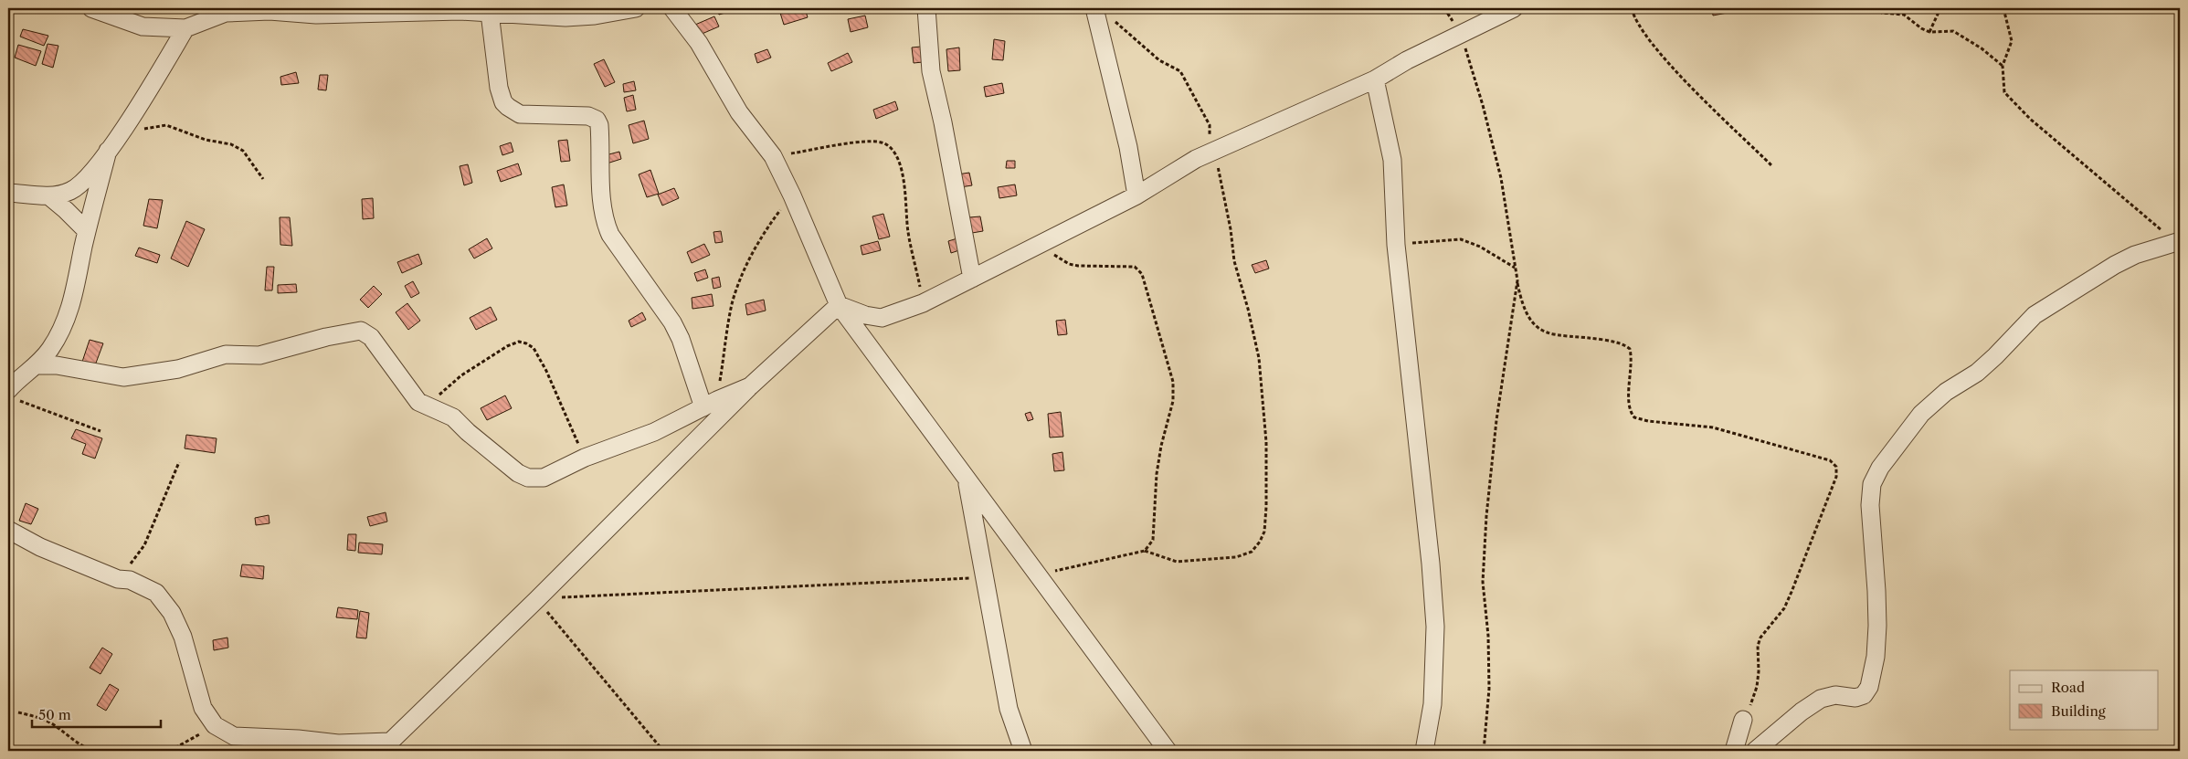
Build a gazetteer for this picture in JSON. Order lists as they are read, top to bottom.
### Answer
{
  "legend": ["Road", "Building"],
  "scale_bar": "50 m"
}
